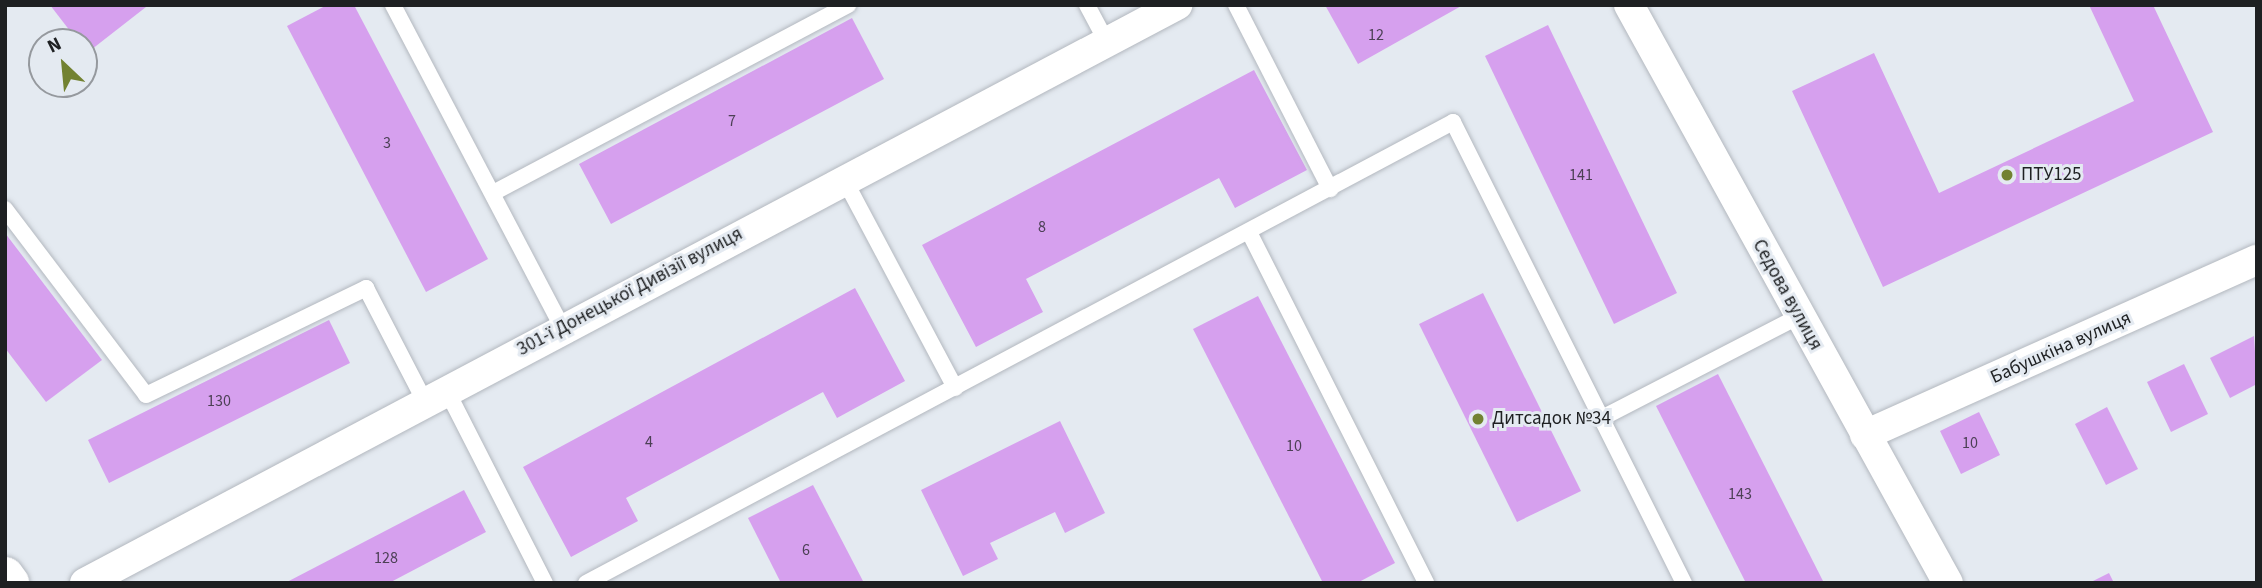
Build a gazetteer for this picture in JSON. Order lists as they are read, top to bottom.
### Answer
{
  "streets": {
    "street": ["301-ї Донецької Дивізії вулиця", "Седова вулиця", "Бабушкіна вулиця"]
  },
  "crossings": [
    ["Седова вулиця", "Бабушкіна вулиця"]
  ],
  "places": ["ПТУ125", "Дитсадок №34"],
  "house_numbers": [
    "12",
    "7",
    "3",
    "141",
    "8",
    "130",
    "4",
    "10",
    "10",
    "143",
    "6",
    "128"
  ],
  "north": "top left"
}
